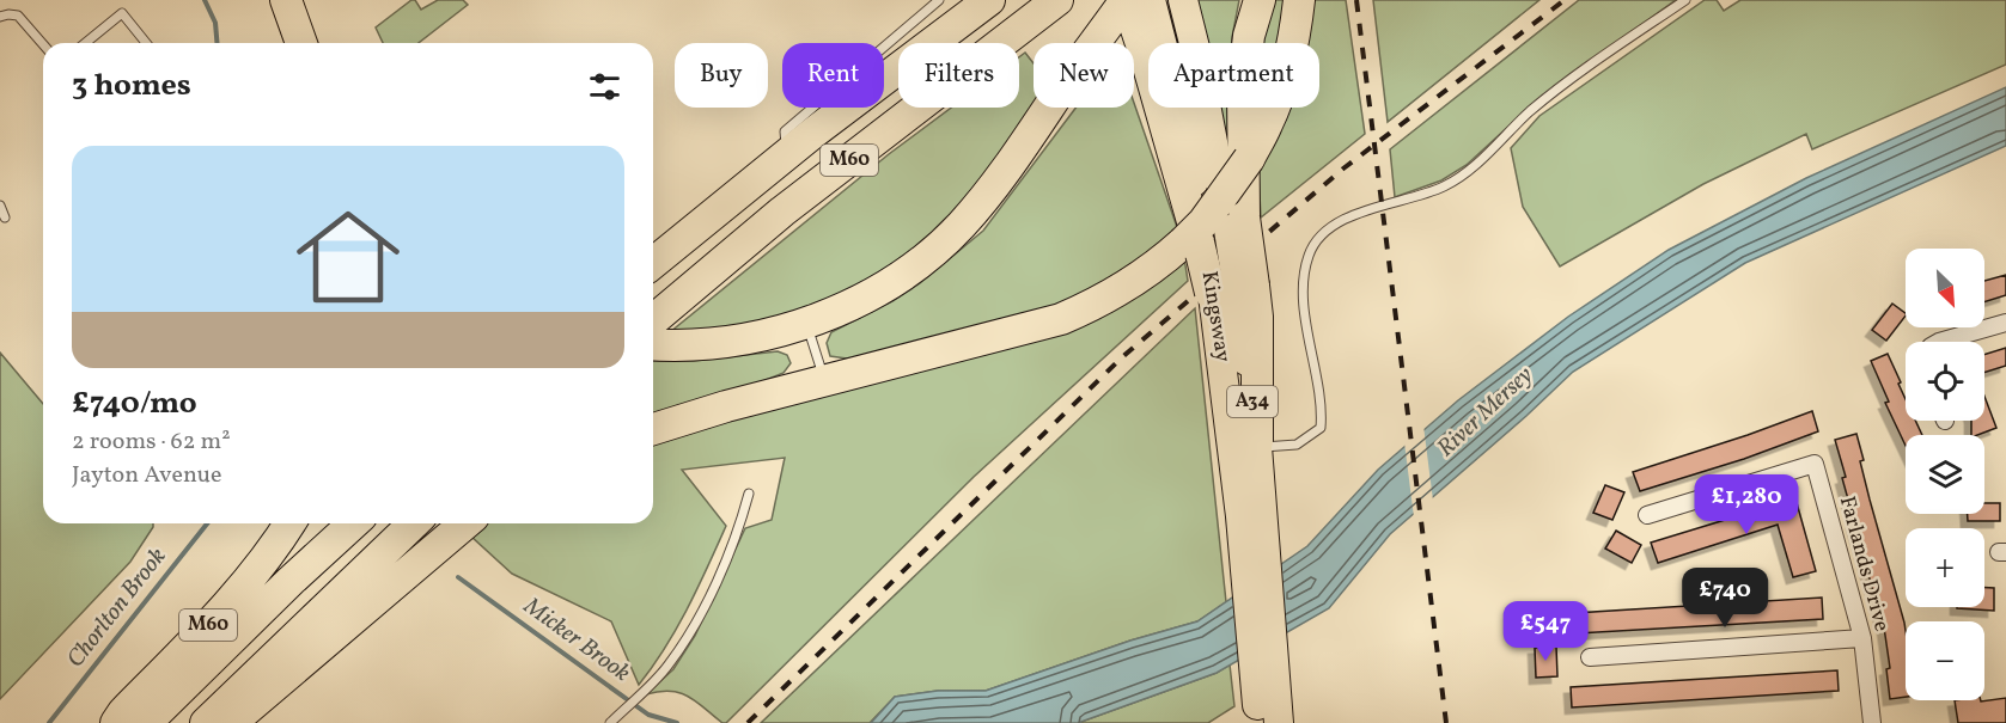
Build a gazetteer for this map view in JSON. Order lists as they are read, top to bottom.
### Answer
{
  "streets": {
    "highway": ["M60", "Kingsway", "A34"],
    "street": ["Farlands Drive"]
  },
  "water": ["River Mersey", "Chorlton Brook", "Micker Brook"],
  "north": "bottom right",
  "page": {
    "chip": [
      "Buy",
      "Rent",
      "Filters",
      "New",
      "Apartment"
    ],
    "heading": "3 homes",
    "list": [
      {
        "name": "£740/mo",
        "note": "2 rooms · 62 m² · Jayton Avenue"
      }
    ],
    "map_buttons": ["+", "−"],
    "price": ["£1,280", "£740", "£547"]
  }
}
